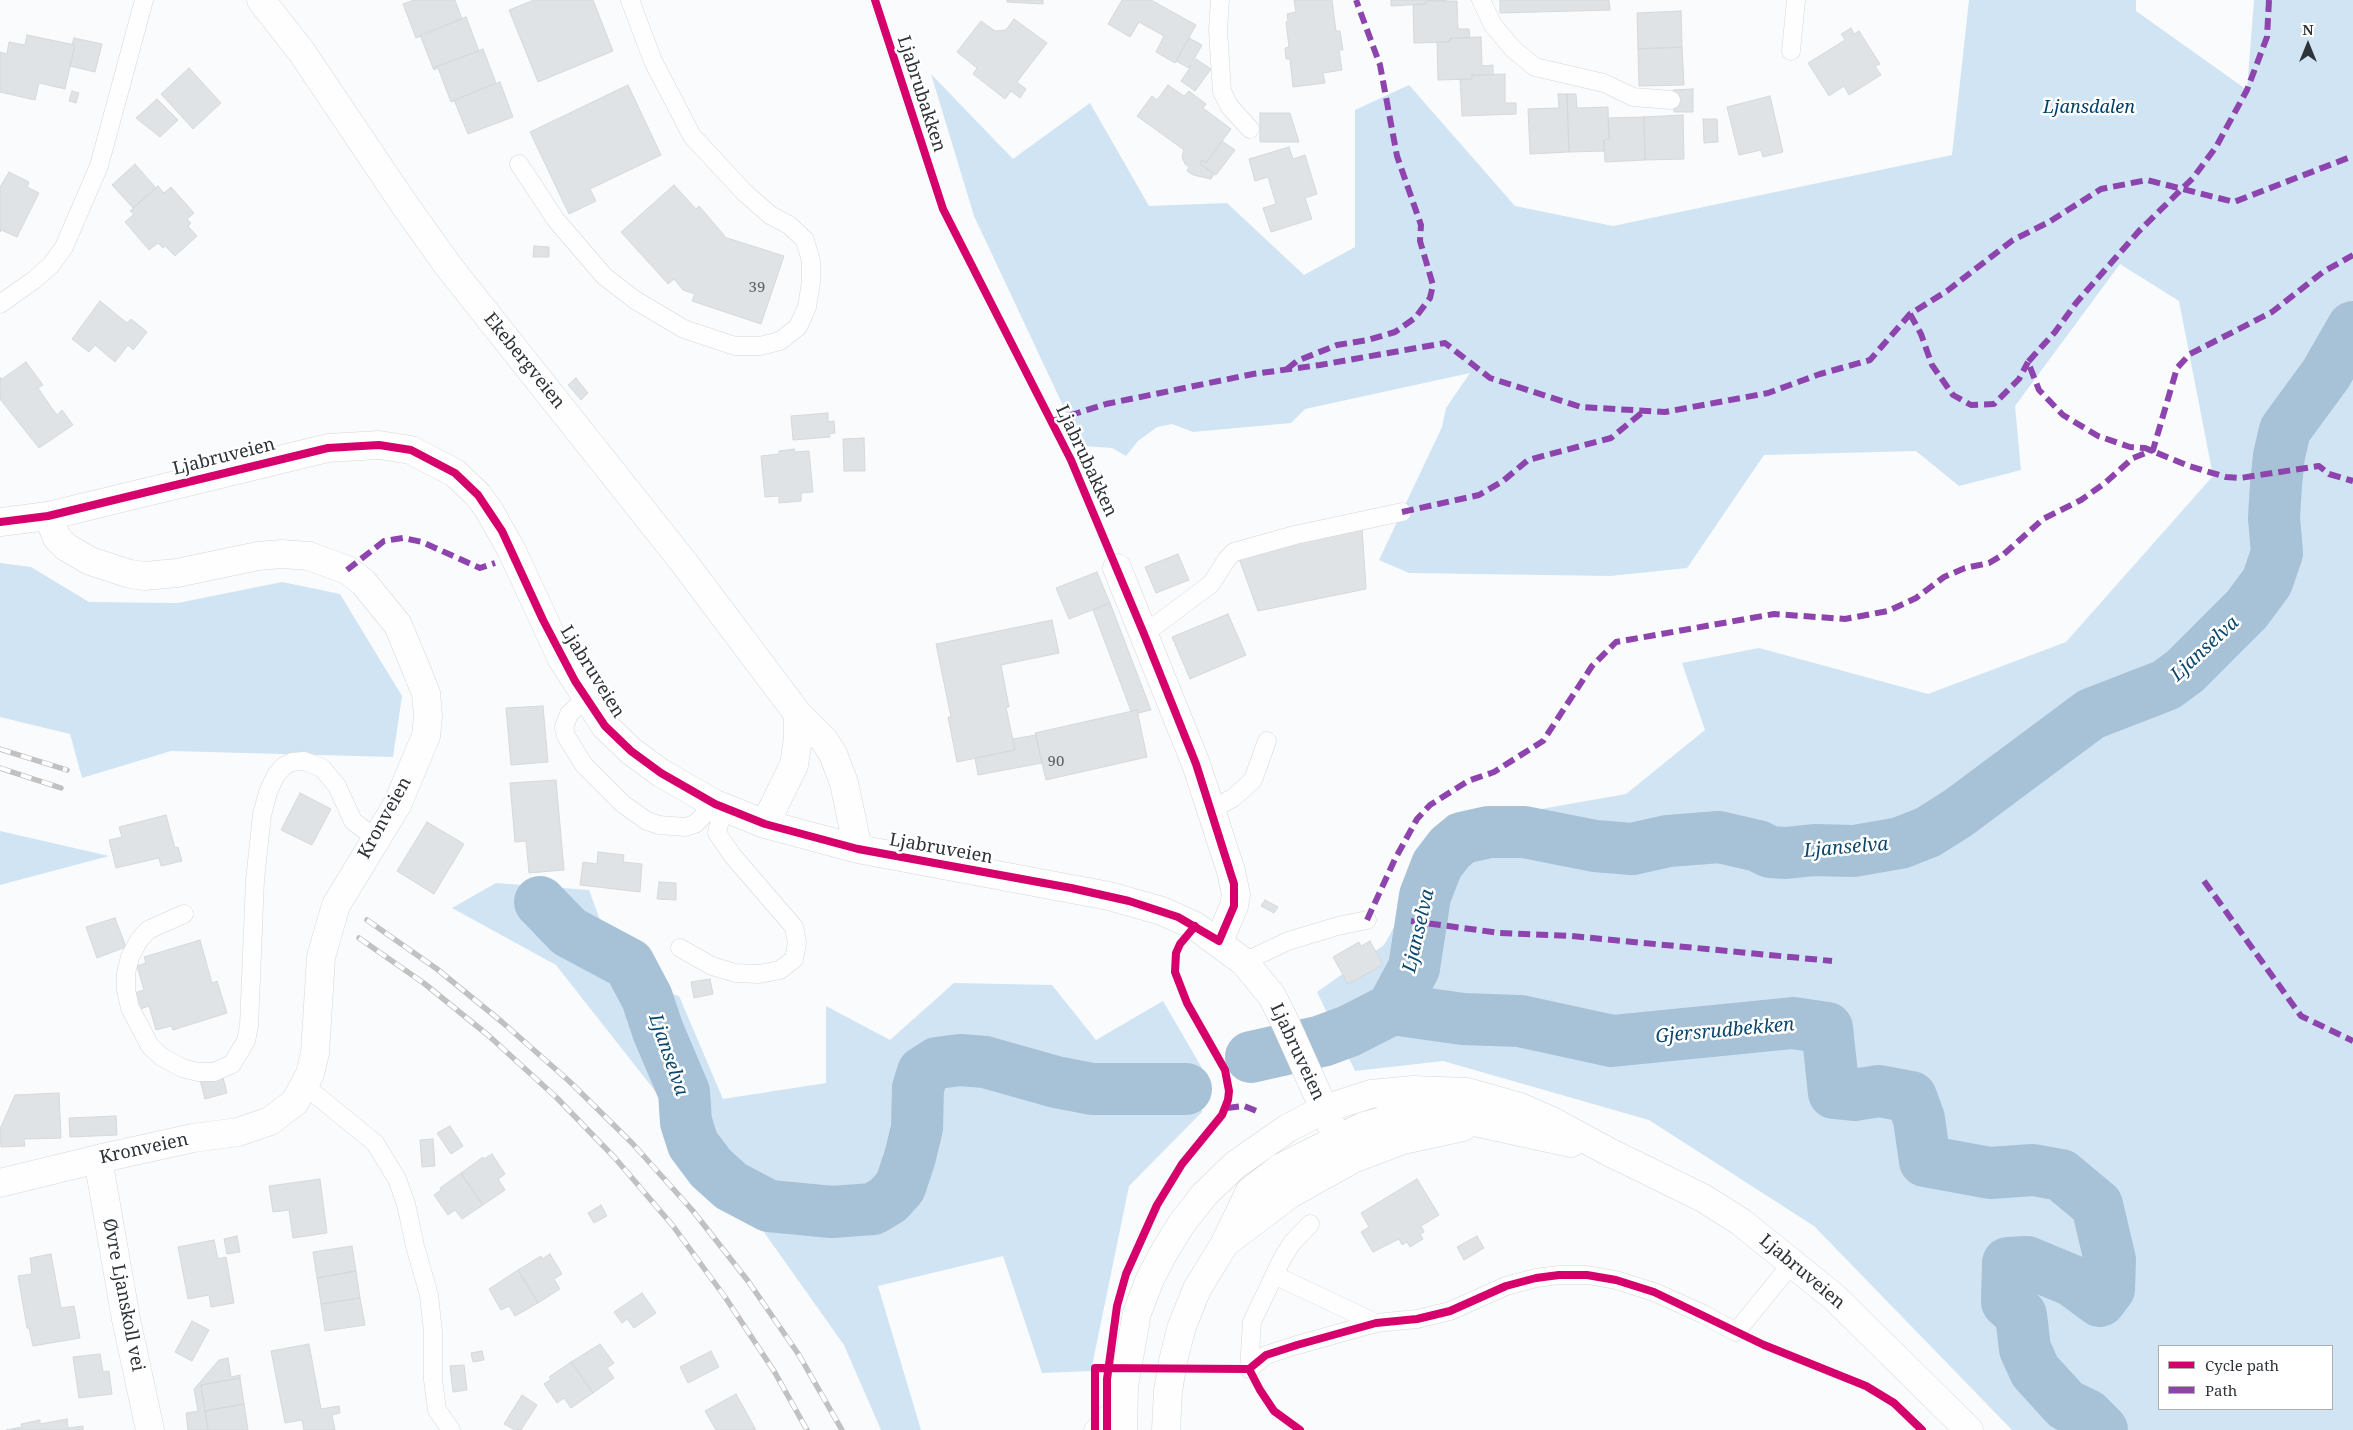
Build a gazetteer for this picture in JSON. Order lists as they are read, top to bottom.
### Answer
{
  "streets": {
    "main road": [
      "Ekebergveien",
      "Ljabruveien",
      "Kronveien",
      "Øvre Ljanskoll vei"
    ],
    "cycle path": ["Ljabrubakken"]
  },
  "crossings": [
    ["Ekebergveien", "Ljabruveien"],
    ["Ljabruveien", "Kronveien"],
    ["Kronveien", "Øvre Ljanskoll vei"]
  ],
  "water": ["Ljanselva", "Gjersrudbekken"],
  "parks": ["Ljansdalen"],
  "house_numbers": ["39", "90"],
  "legend": ["Cycle path", "Path"],
  "north": "top"
}
